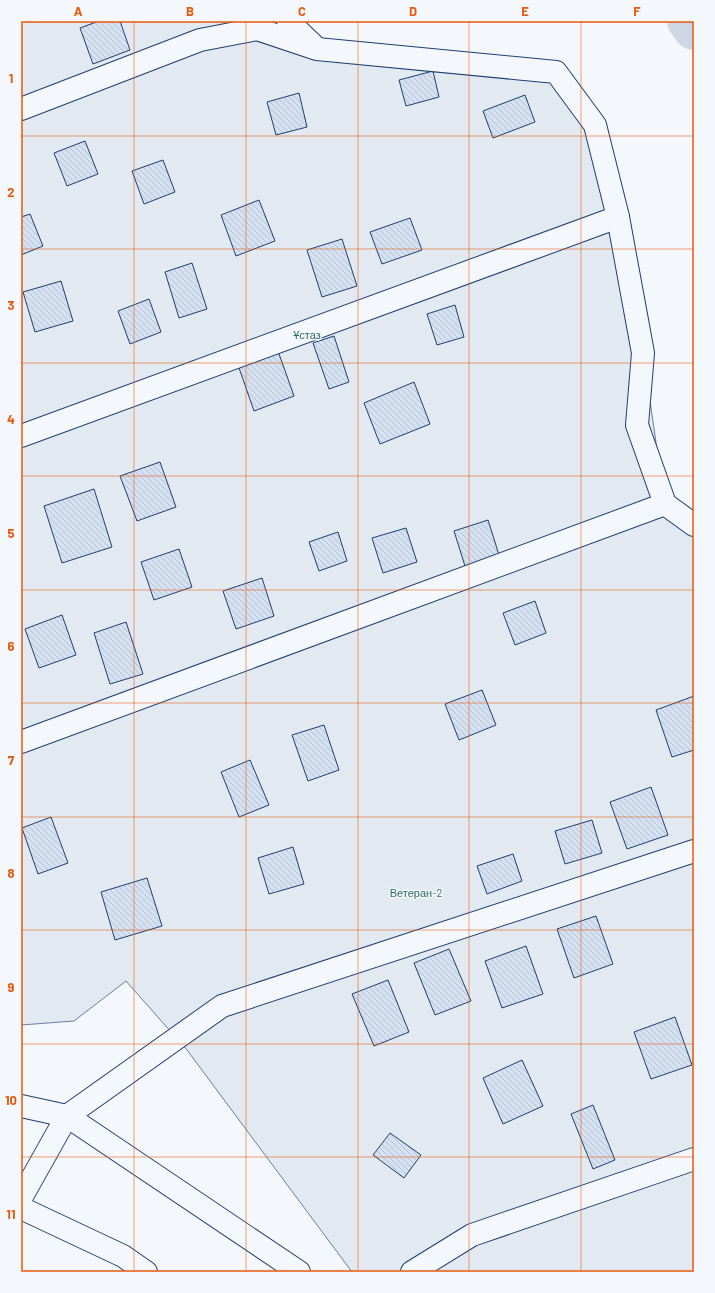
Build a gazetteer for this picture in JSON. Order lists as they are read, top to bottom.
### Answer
{
  "parks": ["Ұстаз", "Ветеран-2"],
  "grid": {
    "columns": [
      "A",
      "B",
      "C",
      "D",
      "E",
      "F"
    ],
    "rows": [
      "1",
      "2",
      "3",
      "4",
      "5",
      "6",
      "7",
      "8",
      "9",
      "10",
      "11"
    ]
  }
}
